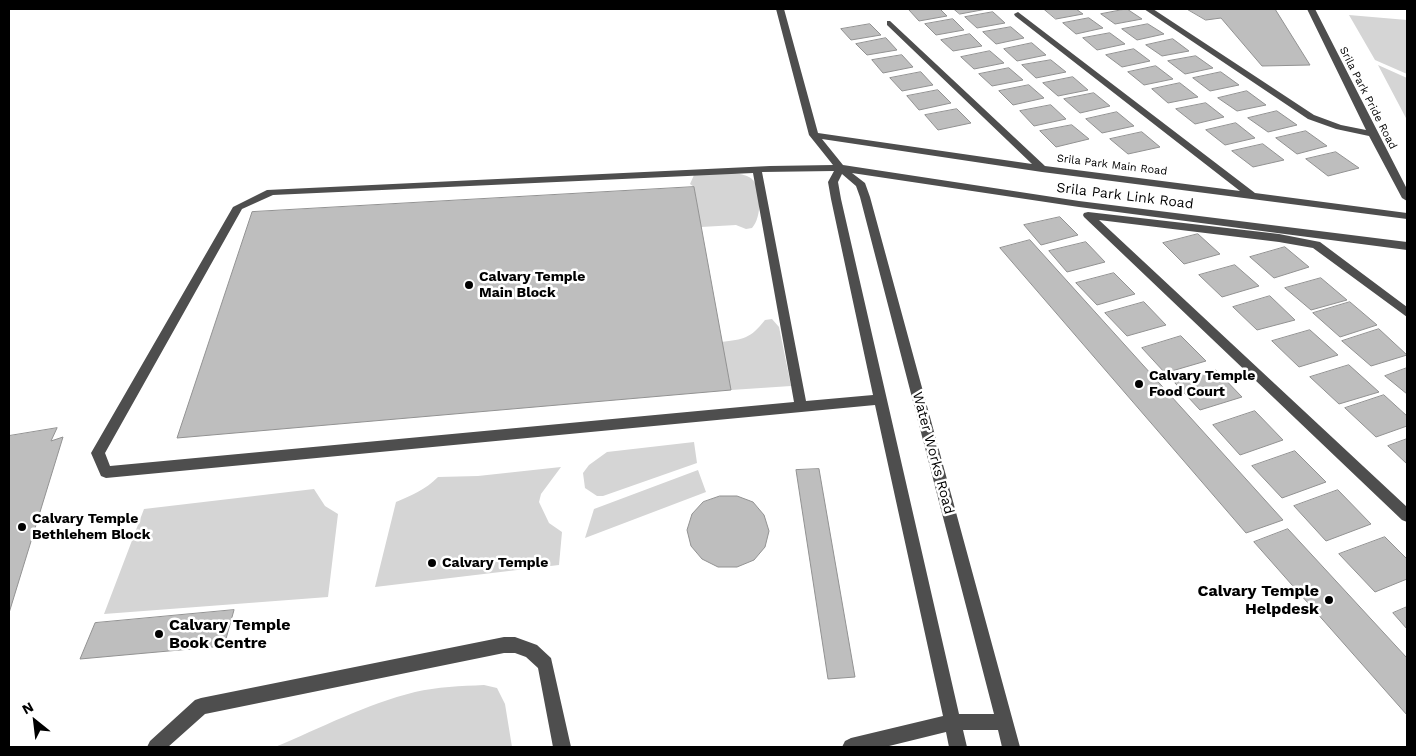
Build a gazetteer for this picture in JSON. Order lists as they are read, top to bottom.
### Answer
{
  "streets": {
    "street": [
      "Srila Park Pride Road",
      "Srila Park Main Road",
      "Srila Park Link Road",
      "Water Works Road"
    ]
  },
  "crossings": [
    ["Srila Park Main Road", "Water Works Road"],
    ["Srila Park Link Road", "Water Works Road"]
  ],
  "places": [
    "Calvary Temple Main Block",
    "Calvary Temple Food Court",
    "Calvary Temple Bethlehem Block",
    "Calvary Temple",
    "Calvary Temple Helpdesk",
    "Calvary Temple Book Centre"
  ],
  "north": "top left"
}
